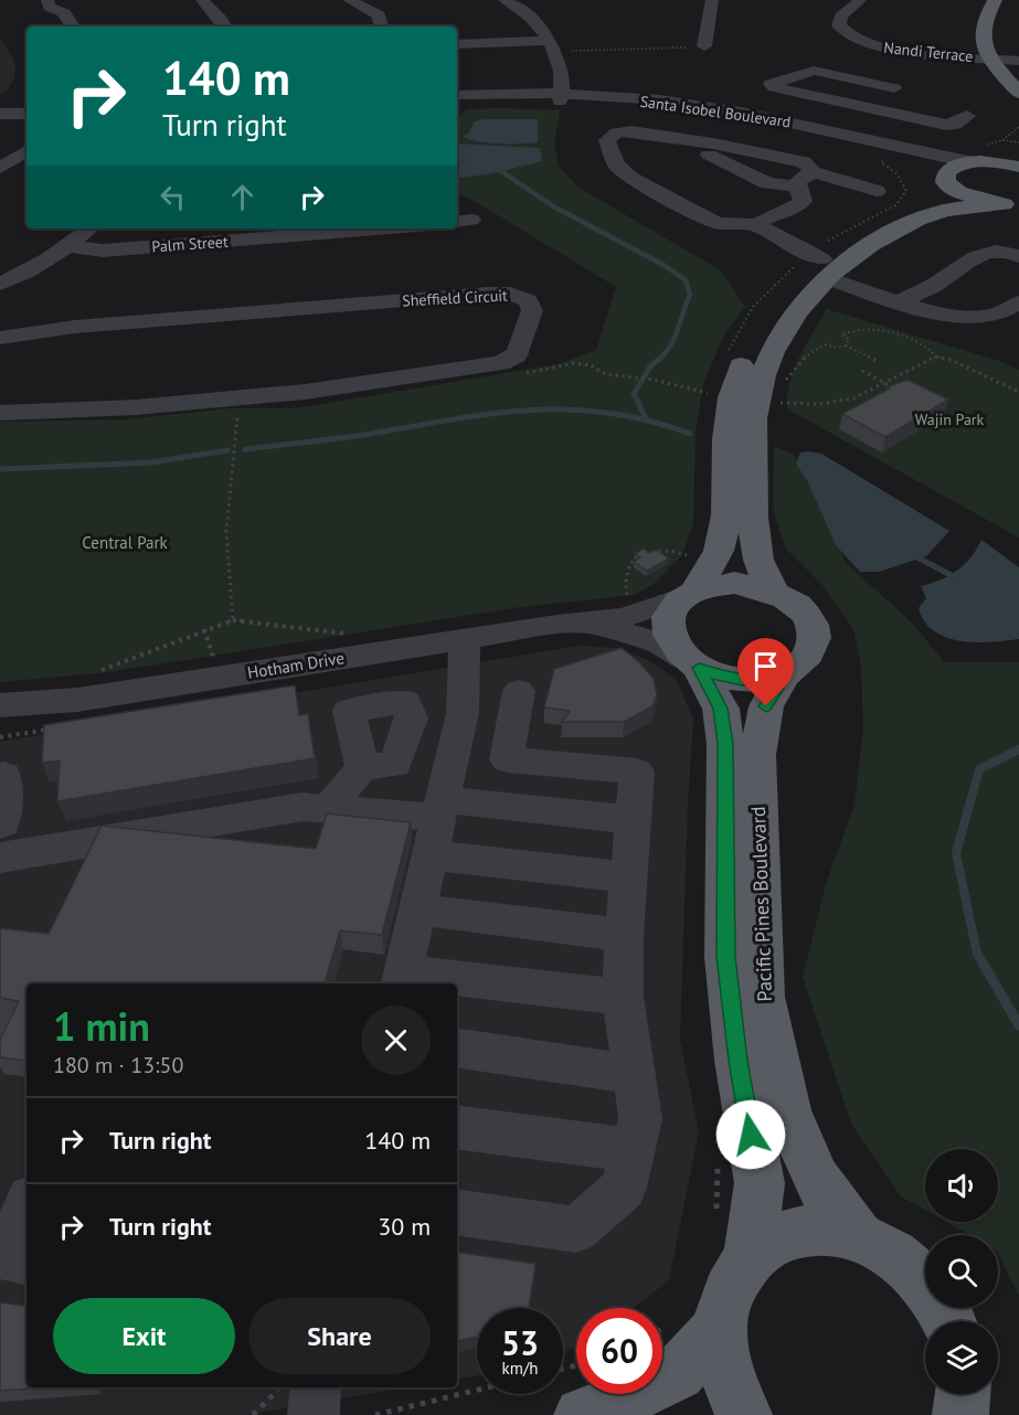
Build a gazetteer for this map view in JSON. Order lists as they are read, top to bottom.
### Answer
{
  "streets": {
    "main road": ["Pacific Pines Boulevard"],
    "street": [
      "Nandi Terrace",
      "Santa Isobel Boulevard",
      "Palm Street",
      "Sheffield Circuit",
      "Hotham Drive"
    ]
  },
  "crossings": [
    ["Hotham Drive", "Pacific Pines Boulevard"]
  ],
  "parks": ["Wajin Park", "Central Park"],
  "page": {
    "turn": ["140 m", "Turn right"],
    "heading": ["1 min", "180 m · 13:50"],
    "list": [
      {
        "name": "Turn right",
        "value": "140 m"
      },
      {
        "name": "Turn right",
        "value": "30 m"
      }
    ],
    "buttons": ["Exit", "Share"],
    "speed": "53 km/h",
    "limit": "60"
  }
}
